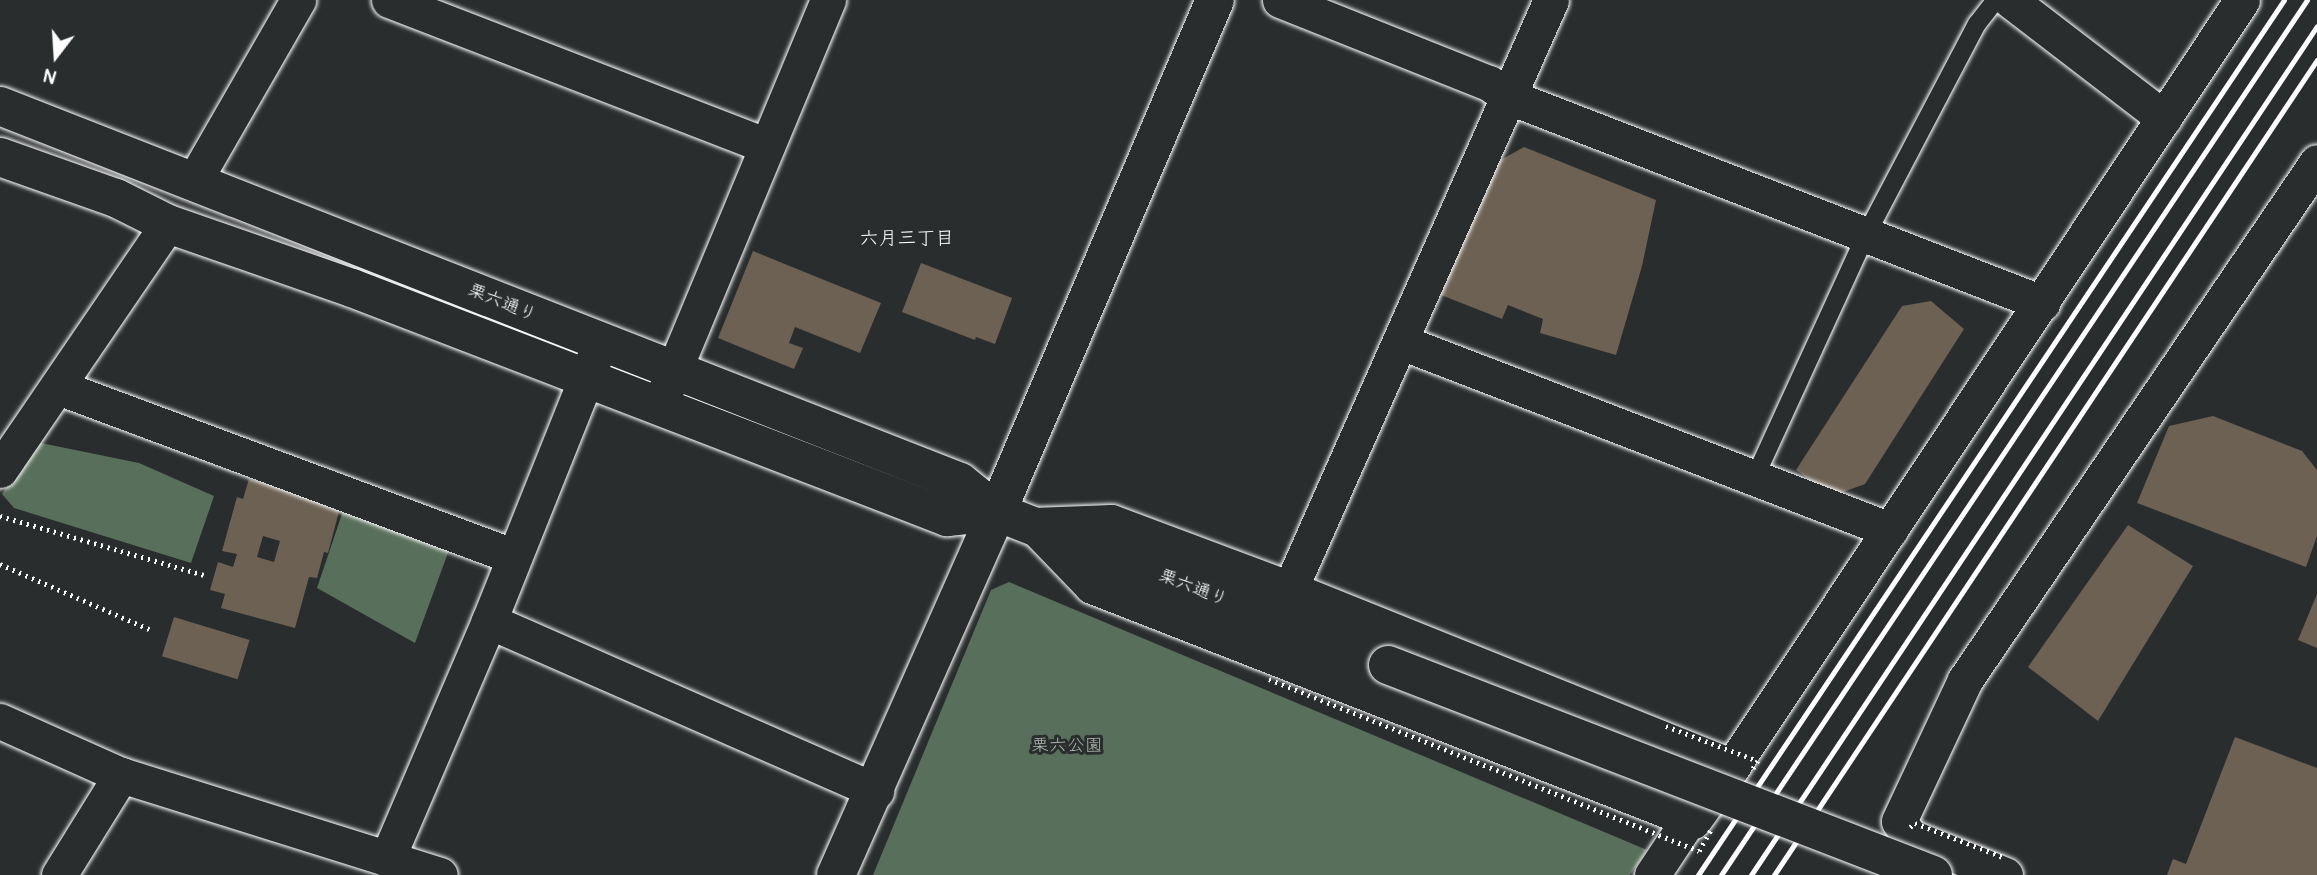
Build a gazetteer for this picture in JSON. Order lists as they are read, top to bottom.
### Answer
{
  "streets": {
    "street": ["栗六通り"]
  },
  "districts": ["六月三丁目"],
  "parks": ["栗六公園"],
  "north": "bottom"
}
